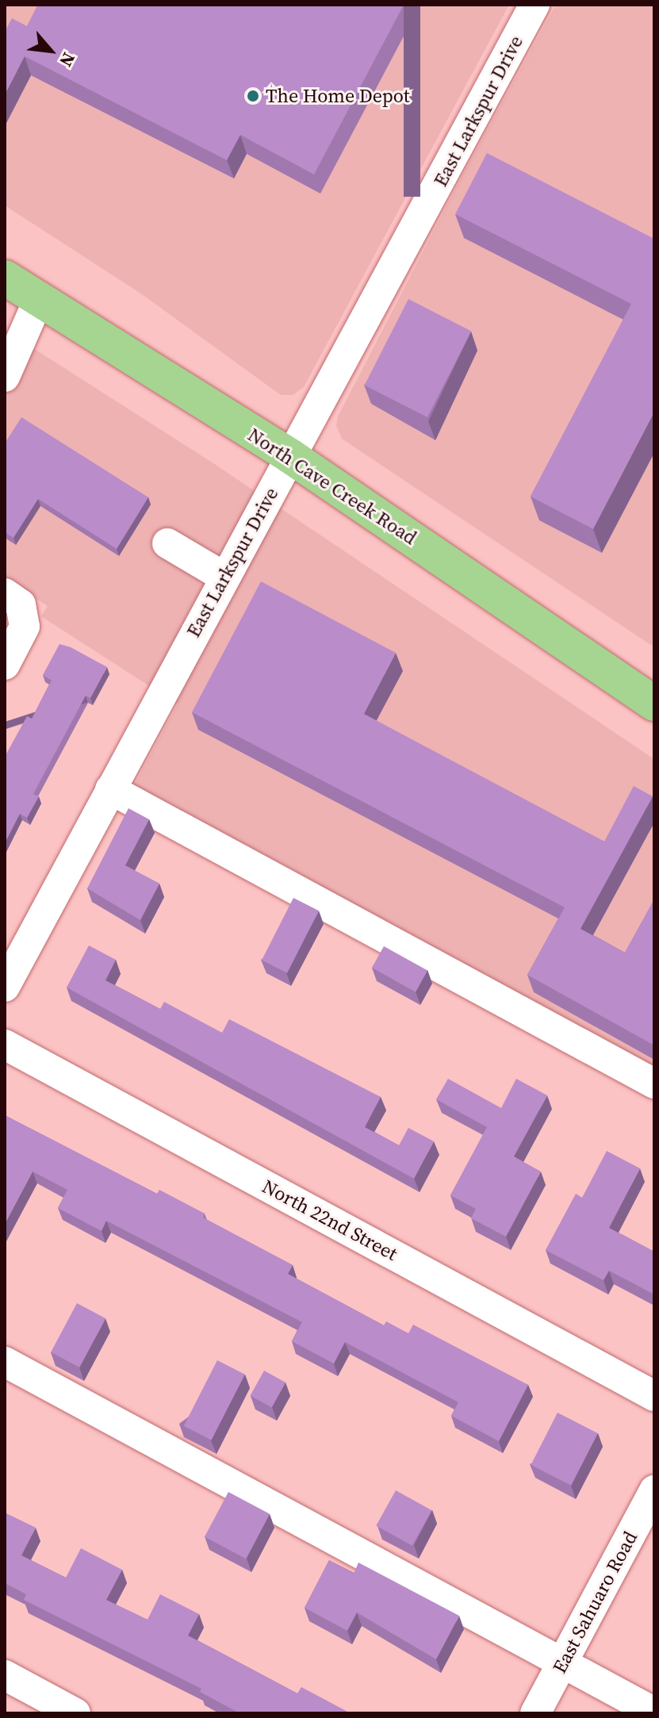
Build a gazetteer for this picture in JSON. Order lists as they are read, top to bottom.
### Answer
{
  "streets": {
    "main road": ["North Cave Creek Road"],
    "street": ["East Larkspur Drive", "North 22nd Street", "East Sahuaro Road"]
  },
  "crossings": [
    ["East Larkspur Drive", "North Cave Creek Road"]
  ],
  "places": ["The Home Depot"],
  "north": "bottom right"
}
